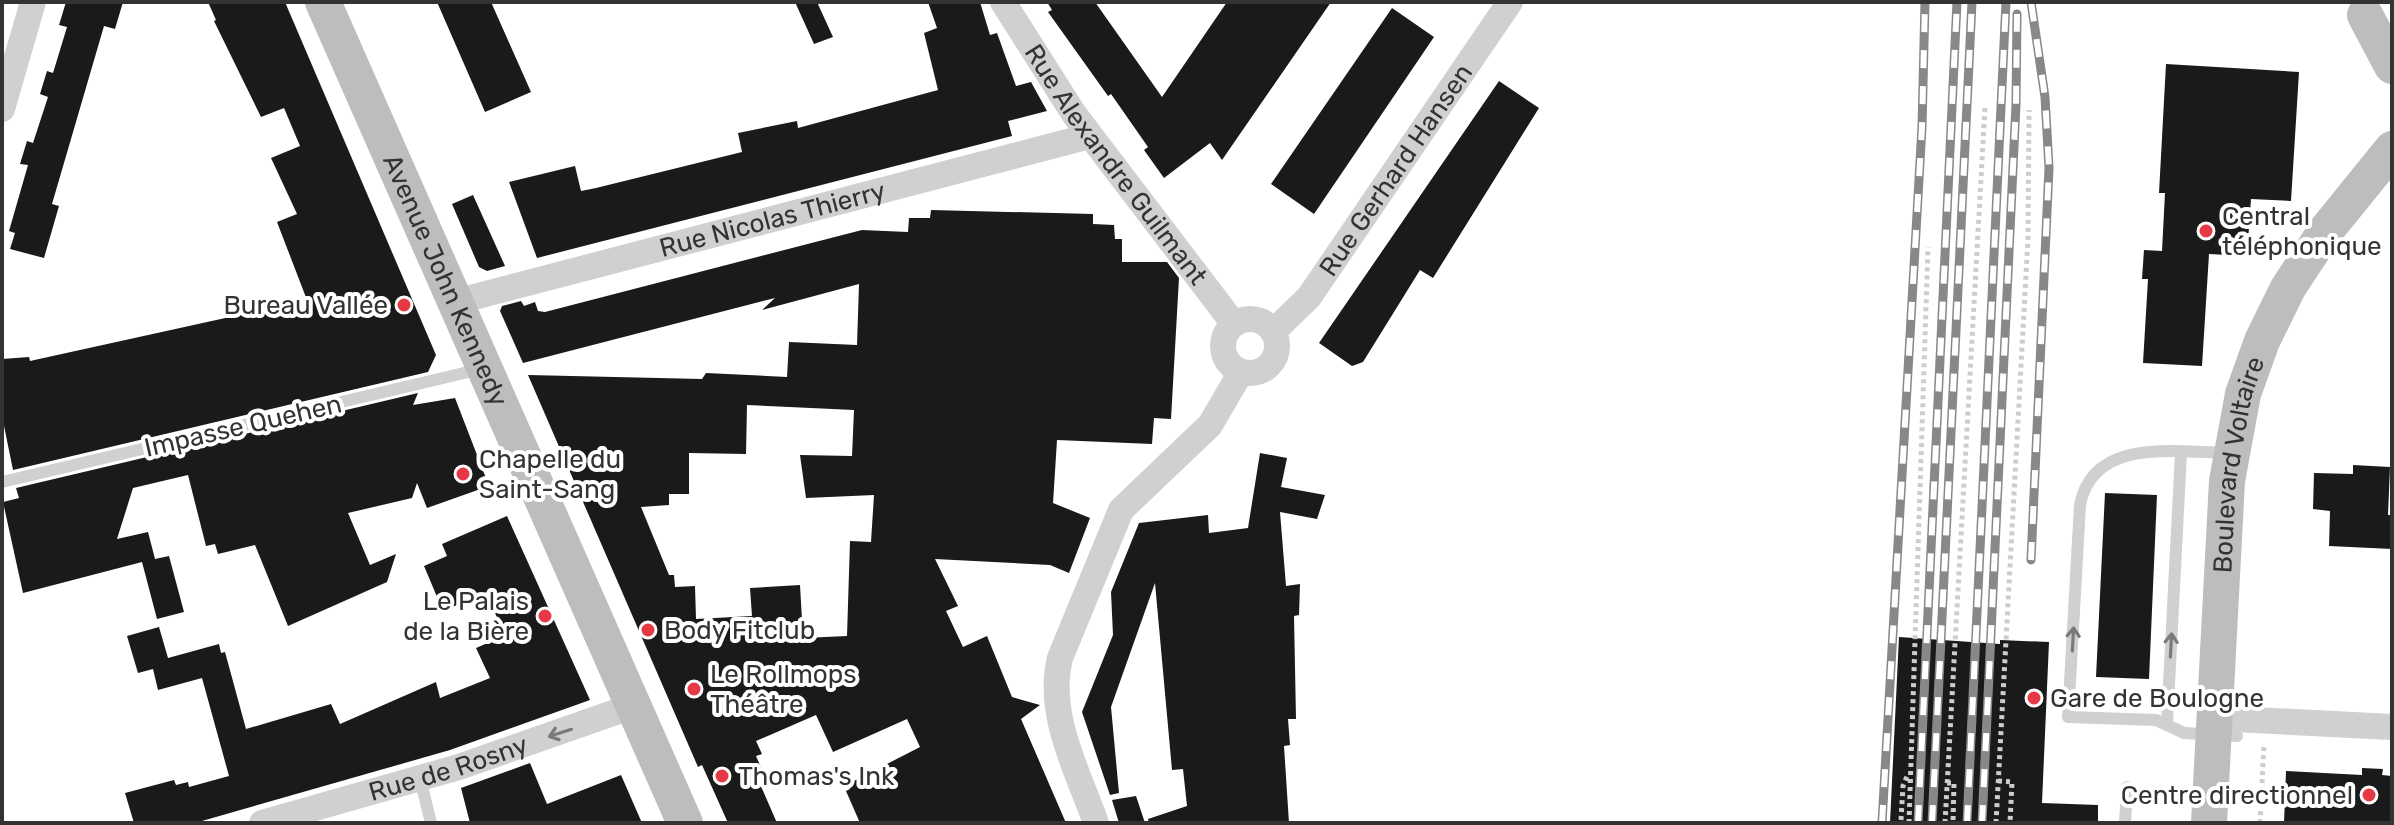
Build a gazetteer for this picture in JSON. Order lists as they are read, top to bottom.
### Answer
{
  "streets": {
    "street": [
      "Rue Alexandre Guilmant",
      "Rue Gerhard Hansen",
      "Rue Nicolas Thierry",
      "Avenue John Kennedy",
      "Boulevard Voltaire",
      "Rue de Rosny"
    ],
    "lane": ["Impasse Quehen"]
  },
  "crossings": [
    ["Rue Alexandre Guilmant", "Rue Gerhard Hansen"],
    ["Rue Alexandre Guilmant", "Rue Nicolas Thierry"],
    ["Rue Nicolas Thierry", "Avenue John Kennedy"],
    ["Avenue John Kennedy", "Impasse Quehen"],
    ["Avenue John Kennedy", "Rue de Rosny"]
  ],
  "one_way": ["Rue de Rosny"],
  "places": [
    "Central téléphonique",
    "Bureau Vallée",
    "Chapelle du Saint-Sang",
    "Le Palais de la Bière",
    "Body Fitclub",
    "Le Rollmops Théâtre",
    "Gare de Boulogne",
    "Thomas's Ink",
    "Centre directionnel"
  ]
}
